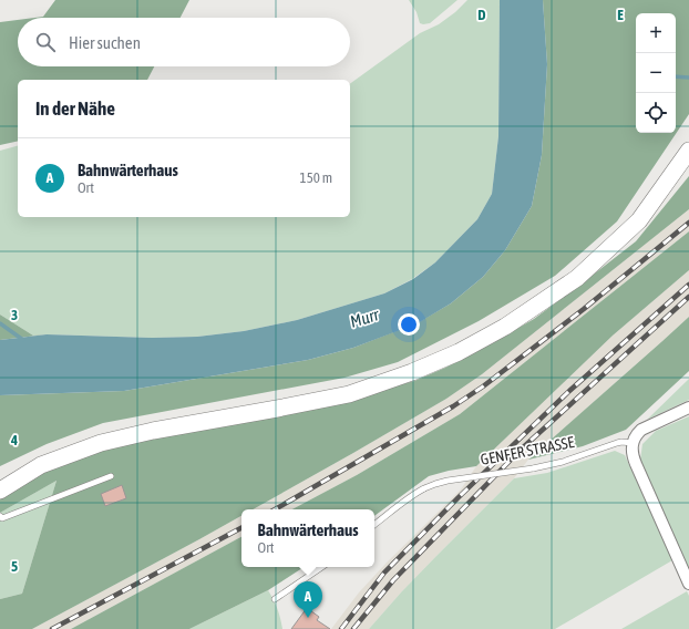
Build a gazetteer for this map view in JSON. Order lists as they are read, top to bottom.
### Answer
{
  "streets": {
    "lane": ["GENFER STRASSE"]
  },
  "water": ["Murr"],
  "page": {
    "map_buttons": ["+", "−"],
    "search": "Hier suchen",
    "heading": "In der Nähe",
    "list": [
      {
        "mark": "A",
        "name": "Bahnwärterhaus",
        "note": "Ort",
        "value": "150 m"
      }
    ],
    "popup": ["Bahnwärterhaus", "Ort"],
    "pins": "A"
  },
  "grid": {
    "columns": ["D", "E"],
    "rows": ["3", "4", "5"]
  }
}
